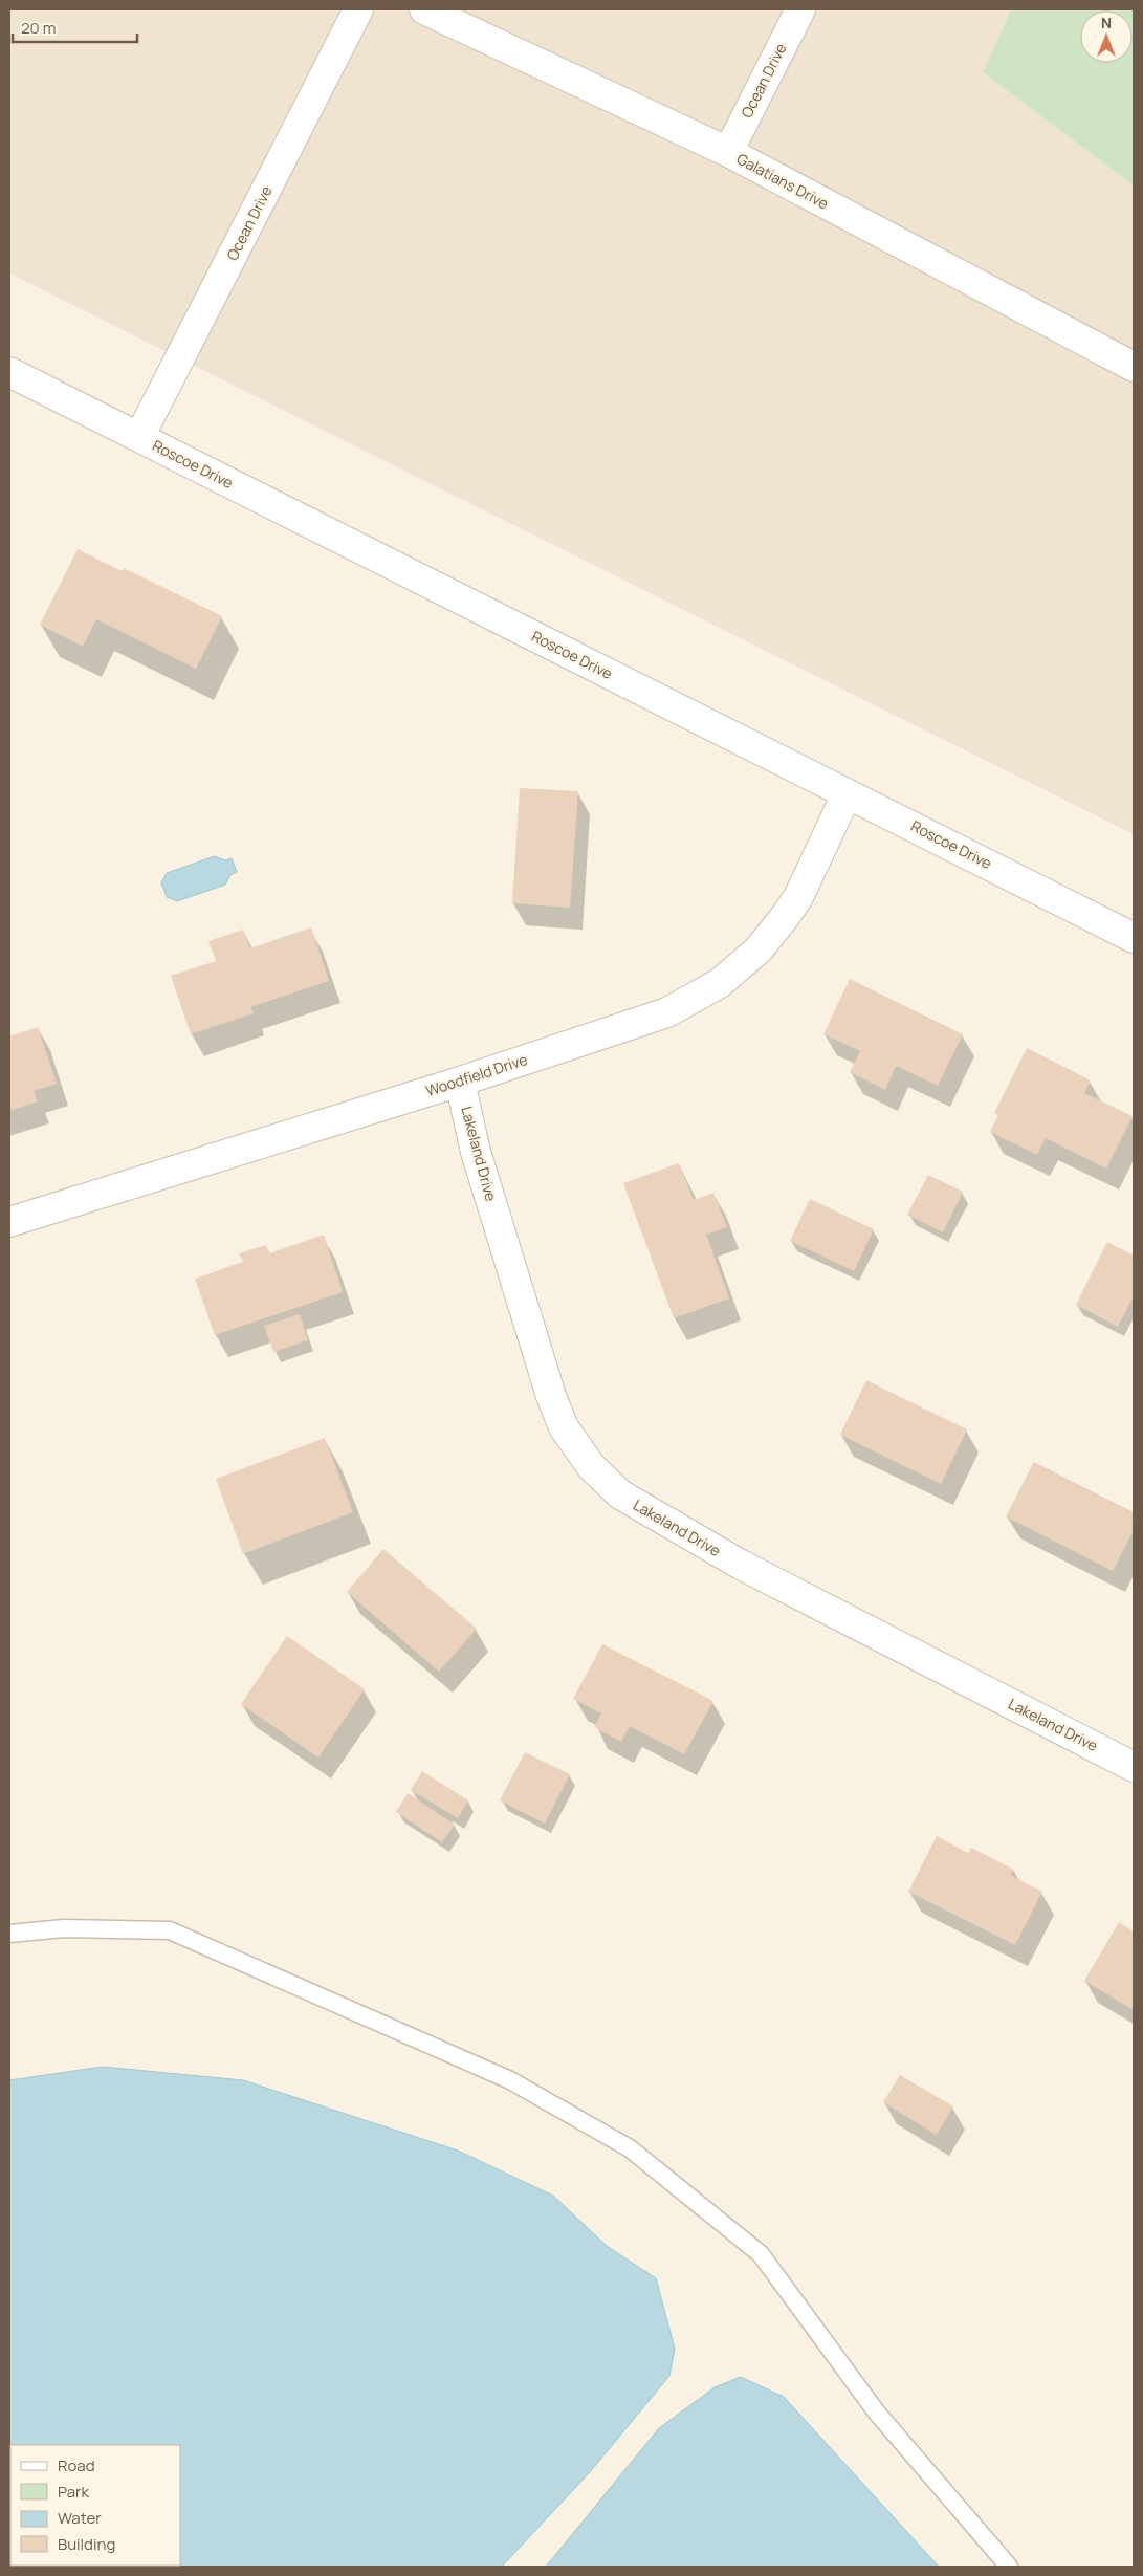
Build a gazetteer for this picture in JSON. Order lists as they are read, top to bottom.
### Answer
{
  "streets": {
    "street": [
      "Ocean Drive",
      "Galatians Drive",
      "Roscoe Drive",
      "Woodfield Drive",
      "Lakeland Drive"
    ]
  },
  "crossings": [
    ["Ocean Drive", "Galatians Drive"],
    ["Ocean Drive", "Roscoe Drive"],
    ["Roscoe Drive", "Woodfield Drive"],
    ["Woodfield Drive", "Lakeland Drive"]
  ],
  "legend": [
    "Road",
    "Park",
    "Water",
    "Building"
  ],
  "scale_bar": "20 m",
  "north": "top"
}
